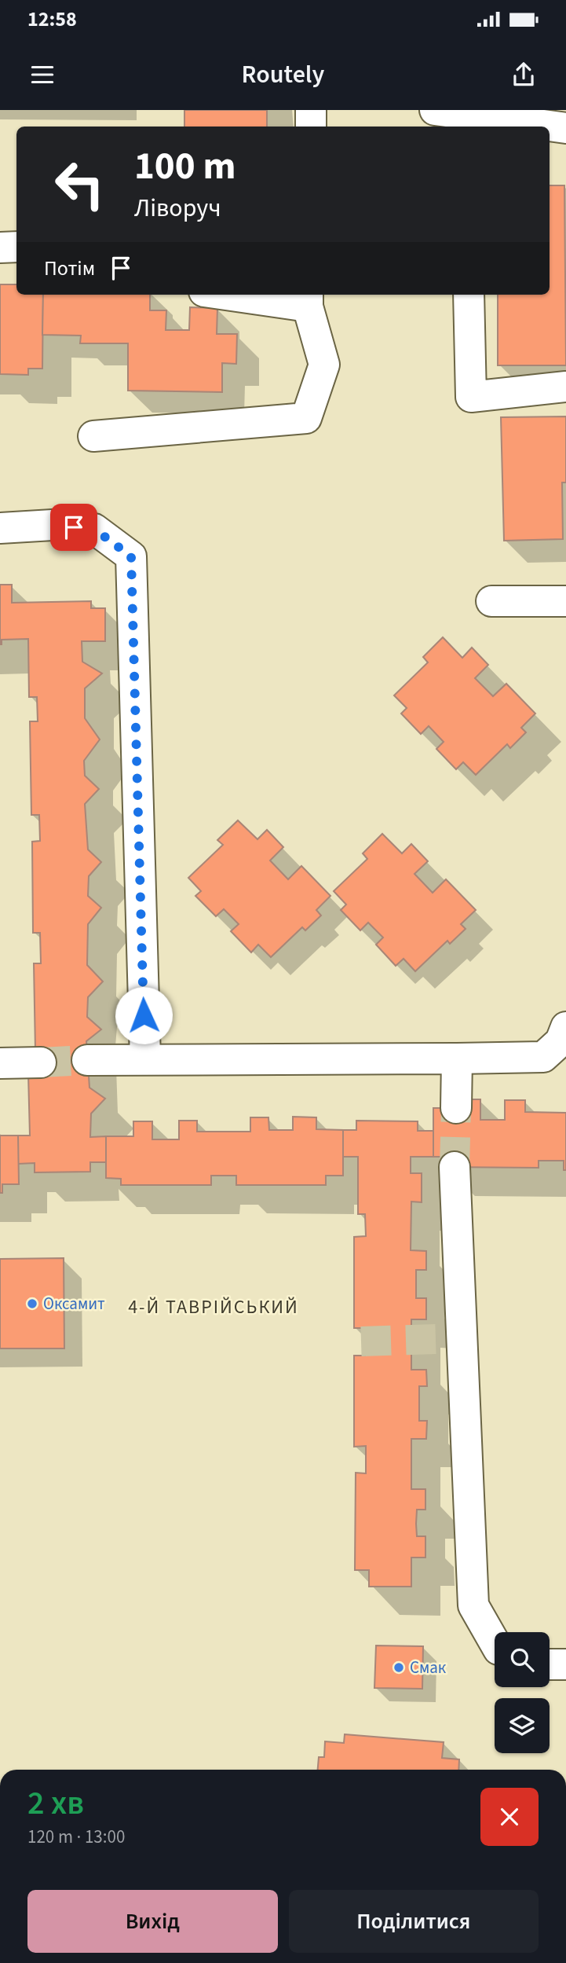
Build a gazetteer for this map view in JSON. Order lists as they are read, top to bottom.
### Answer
{
  "districts": ["4-Й ТАВРІЙСЬКИЙ"],
  "places": ["Оксамит", "Смак"],
  "page": {
    "status": "12:58",
    "header": "Routely",
    "turn": ["100 m", "Ліворуч"],
    "then": "Потім",
    "heading": ["2 хв", "120 m · 13:00"],
    "buttons": ["Вихід", "Поділитися"]
  }
}
